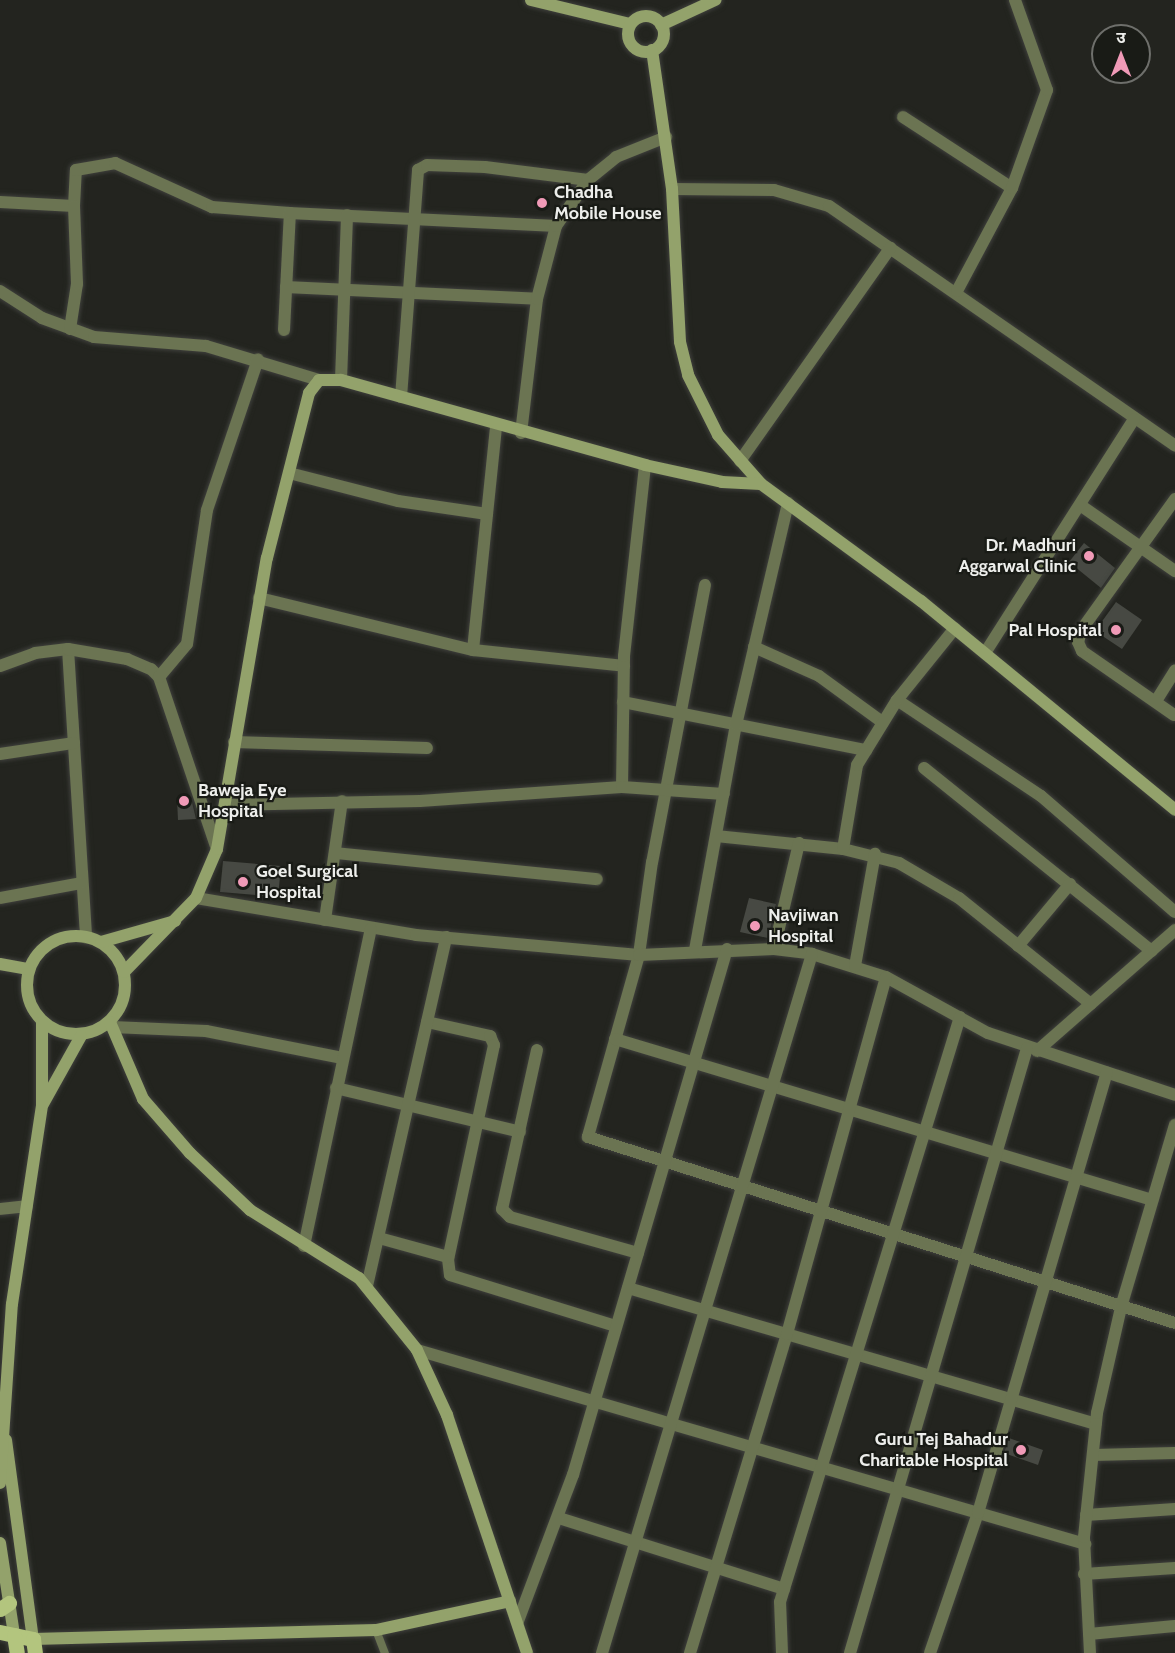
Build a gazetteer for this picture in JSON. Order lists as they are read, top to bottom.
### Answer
{
  "places": [
    "Chadha Mobile House",
    "Dr. Madhuri Aggarwal Clinic",
    "Pal Hospital",
    "Baweja Eye Hospital",
    "Goel Surgical Hospital",
    "Navjiwan Hospital",
    "Guru Tej Bahadur Charitable Hospital"
  ],
  "north": "top"
}
